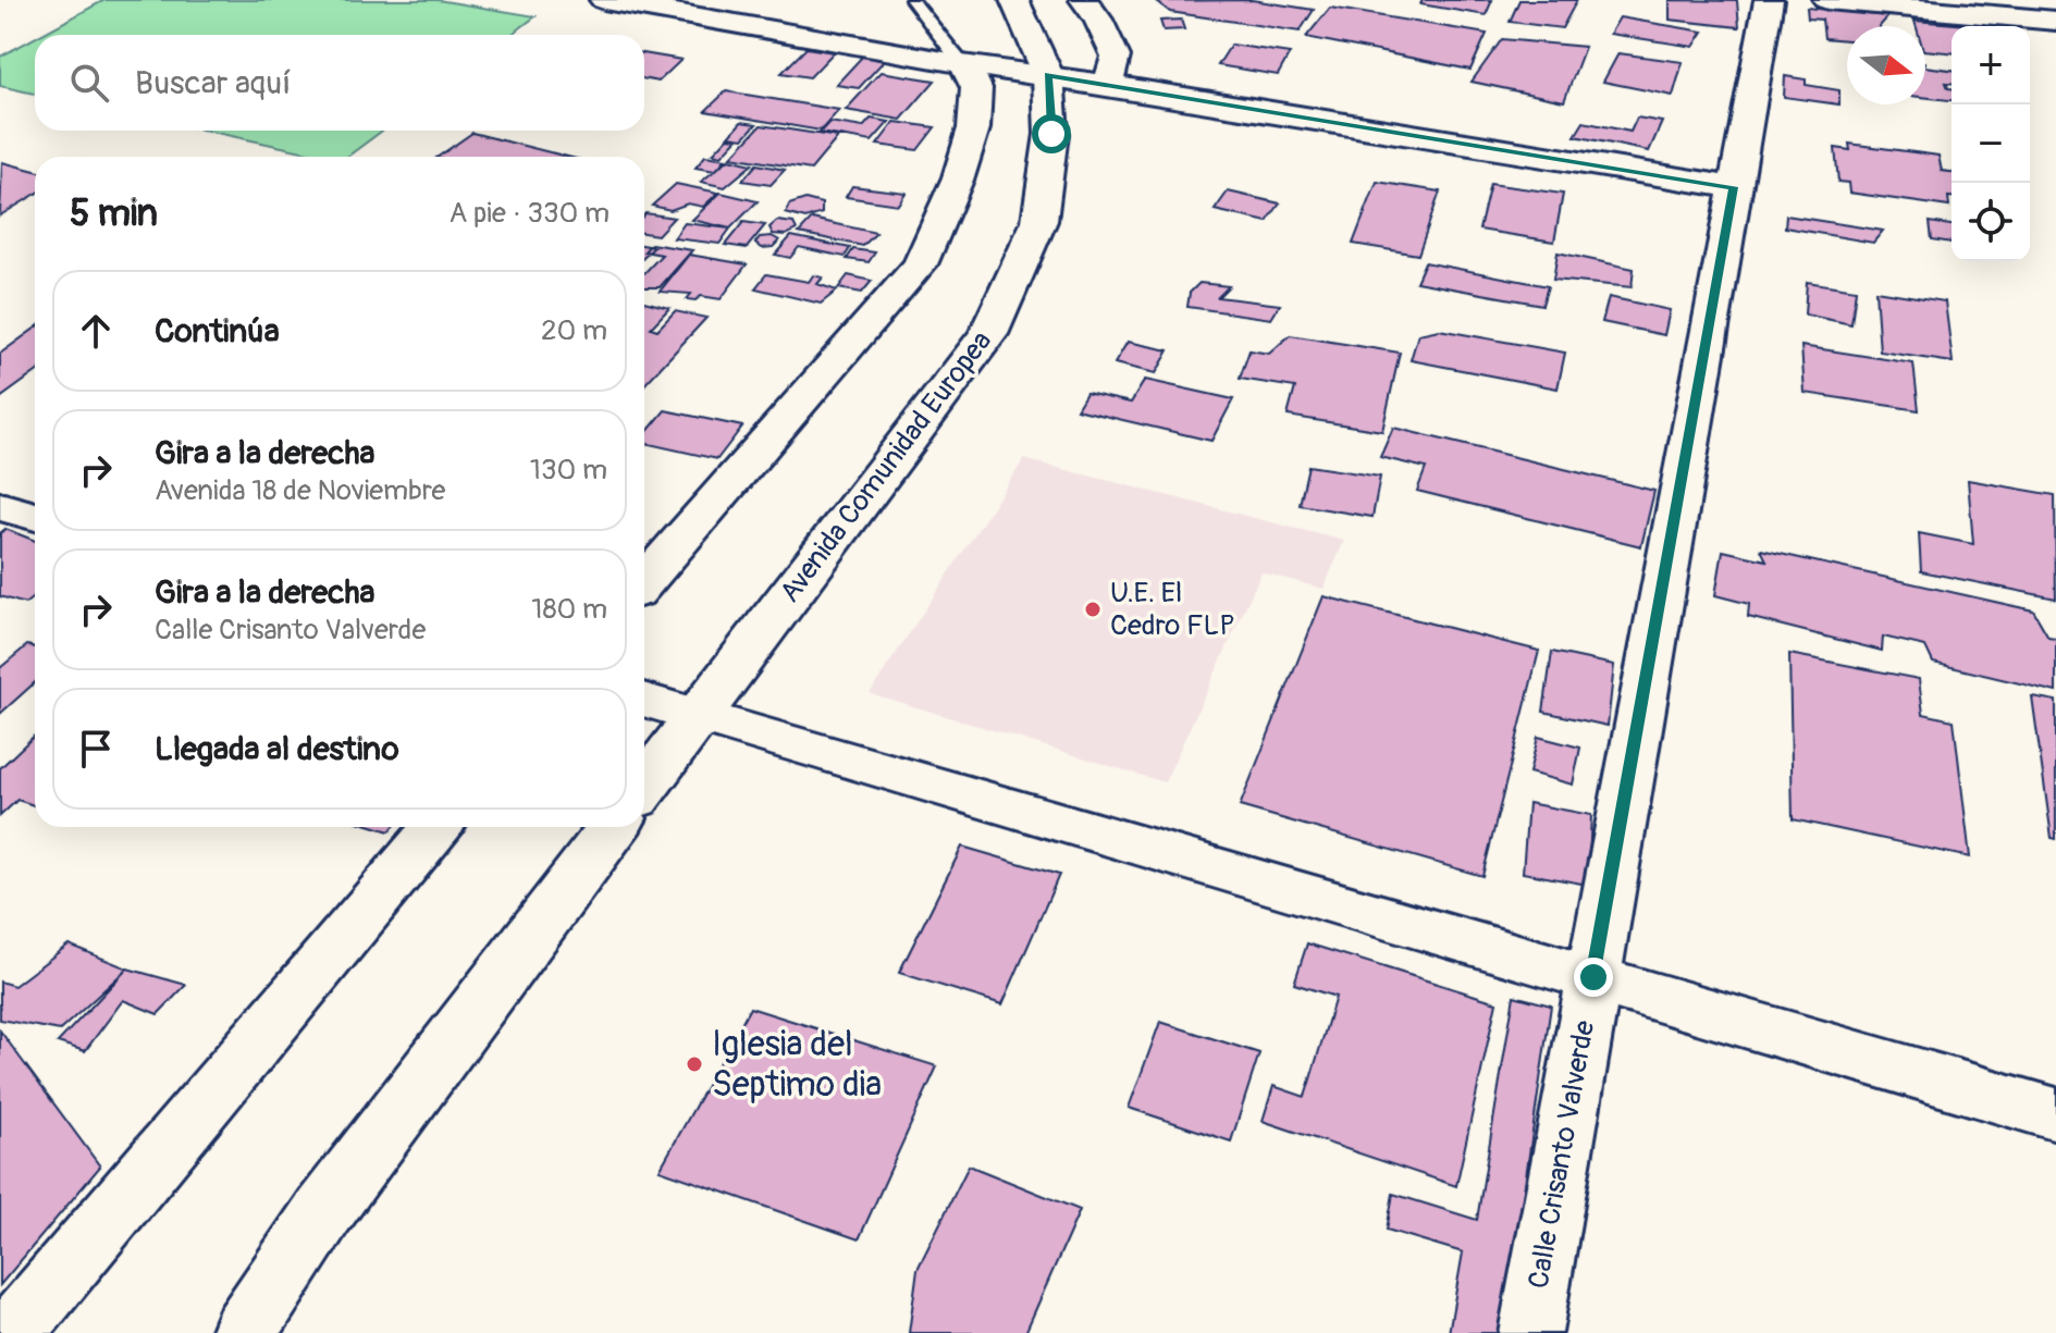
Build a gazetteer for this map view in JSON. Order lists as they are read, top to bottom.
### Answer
{
  "streets": {
    "main road": ["Avenida Comunidad Europea"],
    "street": ["Calle Crisanto Valverde"]
  },
  "places": ["U.E. El Cedro FLP", "Iglesia del Septimo dia"],
  "north": "right",
  "page": {
    "map_buttons": ["+", "−"],
    "search": "Buscar aquí",
    "heading": ["5 min", "A pie · 330 m"],
    "list": [
      ["Continúa", "20 m"],
      ["Gira a la derecha", "Avenida 18 de Noviembre", "130 m"],
      ["Gira a la derecha", "Calle Crisanto Valverde", "180 m"],
      "Llegada al destino"
    ]
  }
}
